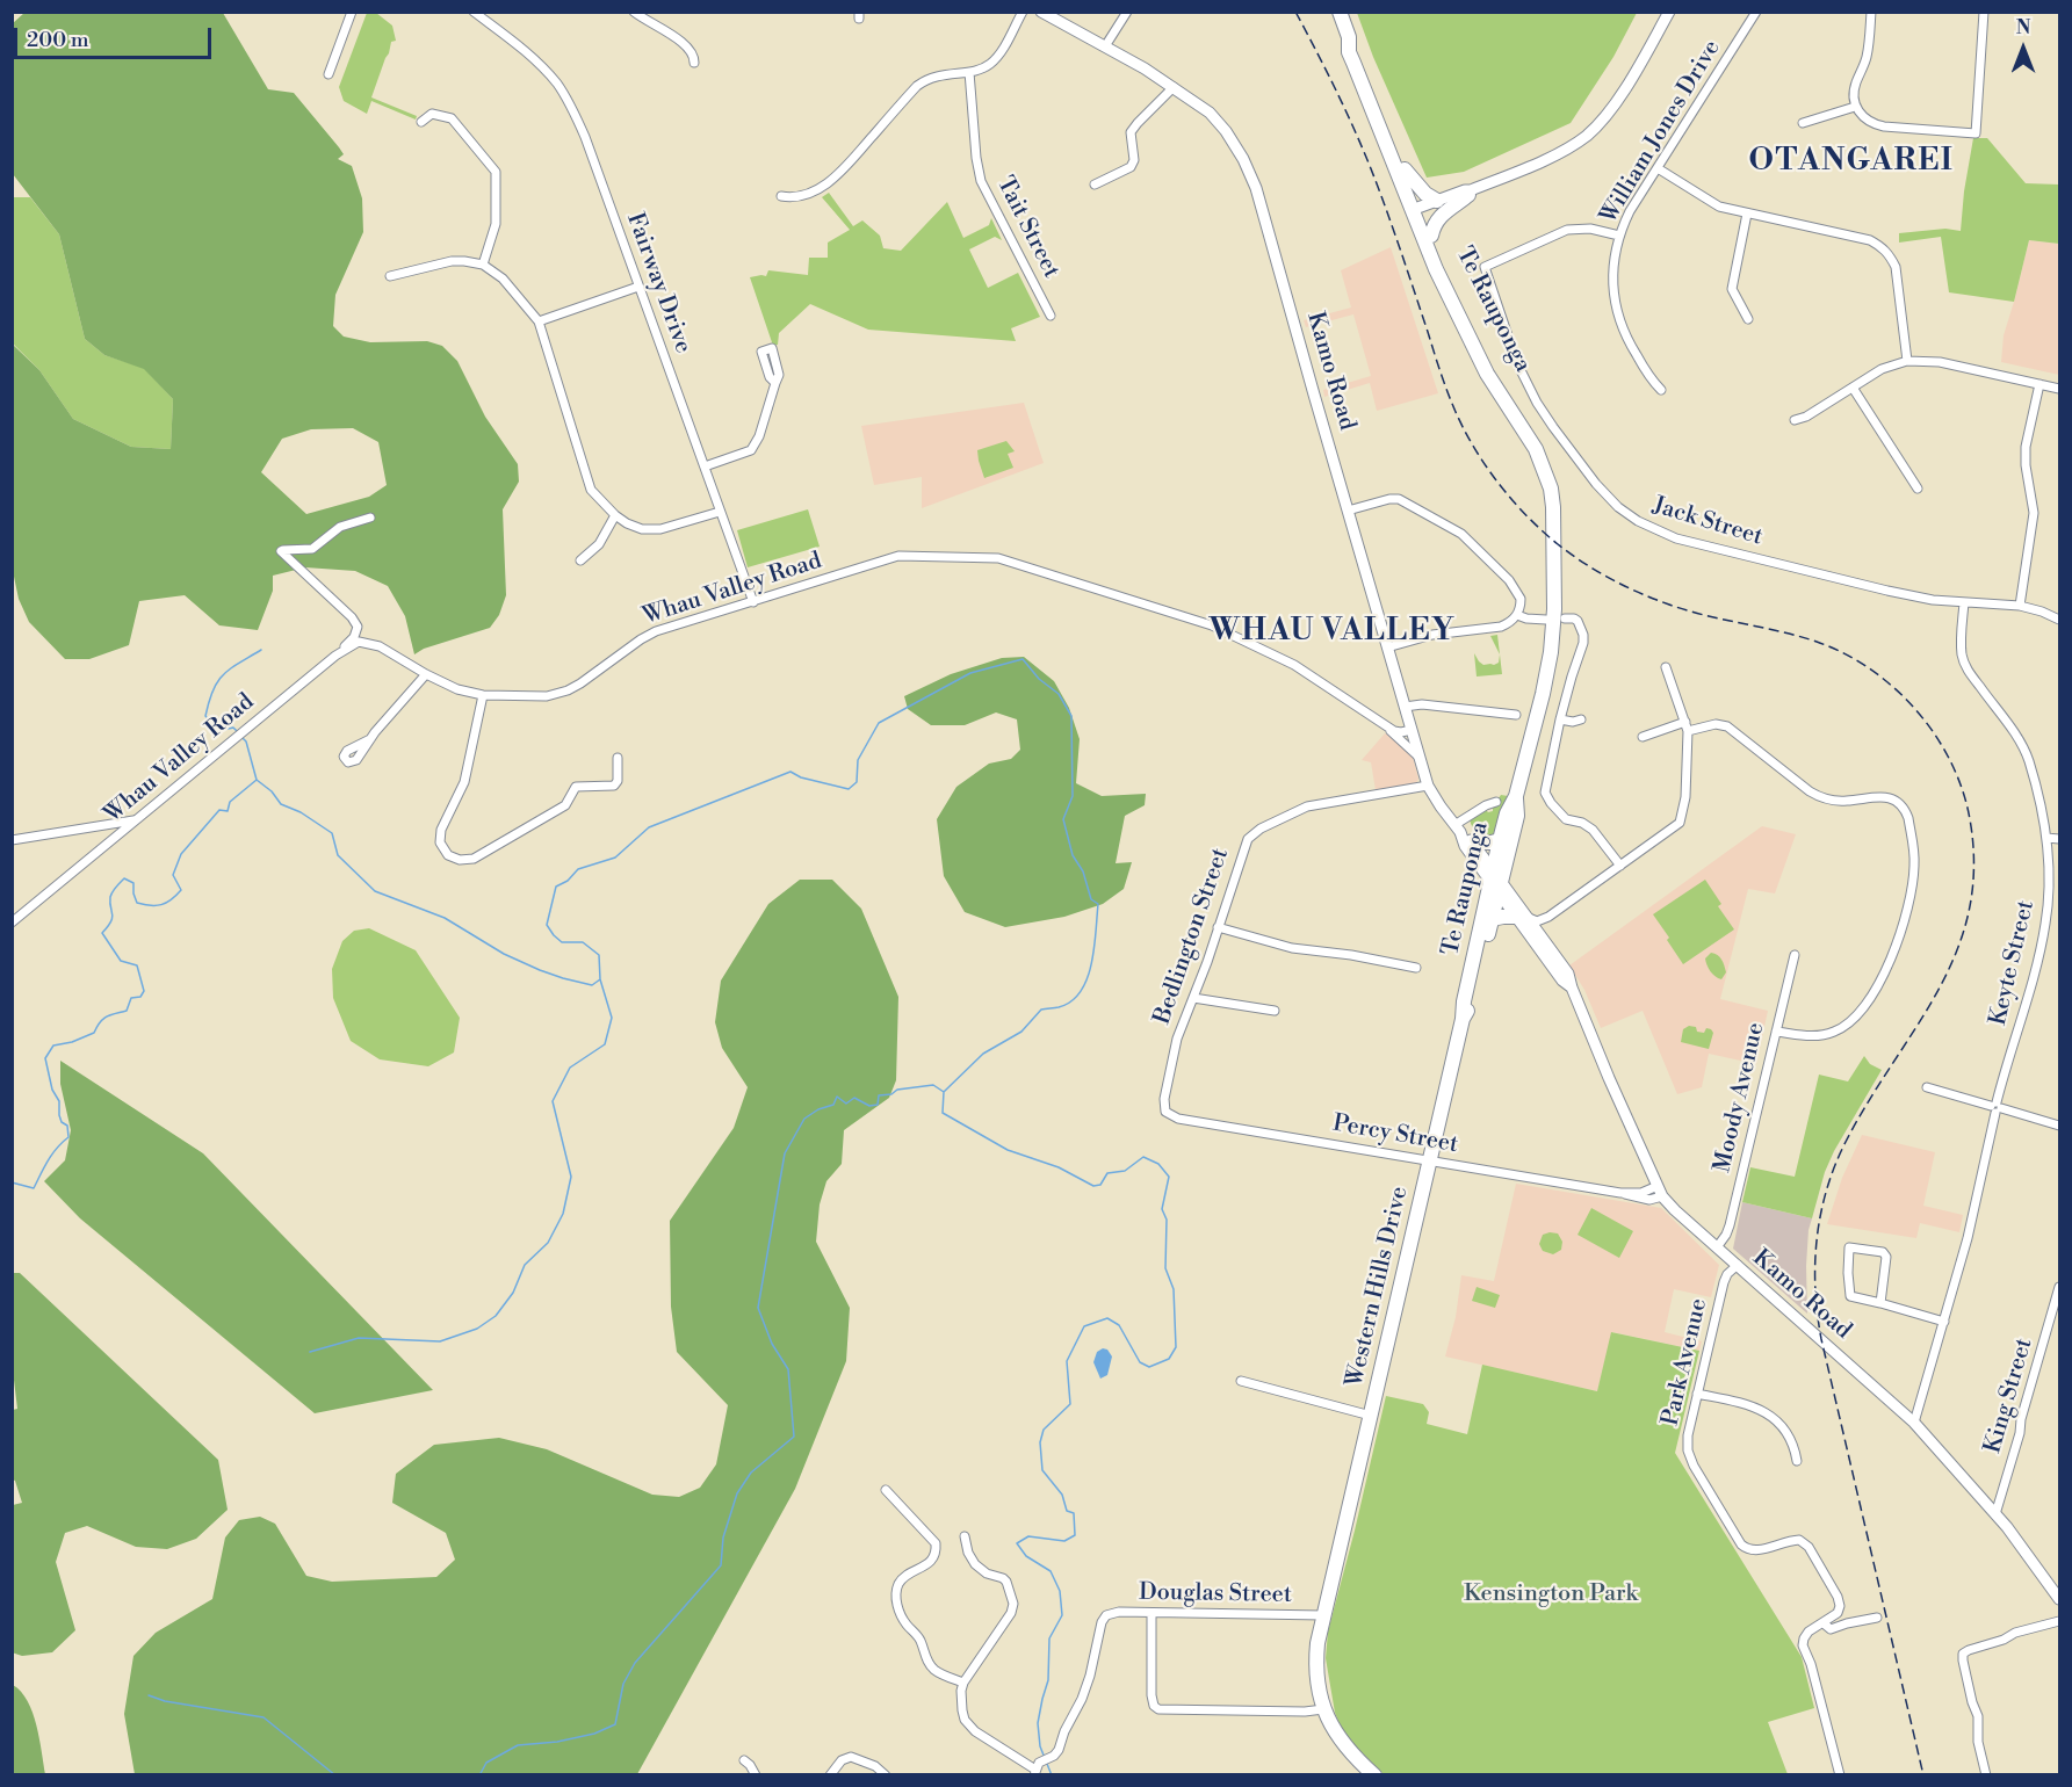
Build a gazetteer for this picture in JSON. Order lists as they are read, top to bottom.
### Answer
{
  "streets": {
    "highway": ["Te Rauponga", "Western Hills Drive"],
    "main road": ["Kamo Road"],
    "street": [
      "William Jones Drive",
      "Tait Street",
      "Fairway Drive",
      "Jack Street",
      "Whau Valley Road",
      "Bedlington Street",
      "Keyte Street",
      "Moody Avenue",
      "Percy Street",
      "Park Avenue",
      "King Street",
      "Douglas Street"
    ]
  },
  "crossings": [
    ["William Jones Drive", "Jack Street"],
    ["Fairway Drive", "Whau Valley Road"],
    ["Te Rauponga", "Kamo Road"],
    ["Te Rauponga", "Western Hills Drive"],
    ["Kamo Road", "Whau Valley Road"],
    ["Kamo Road", "Bedlington Street"],
    ["Kamo Road", "Keyte Street"],
    ["Kamo Road", "Moody Avenue"],
    ["Kamo Road", "Percy Street"],
    ["Kamo Road", "Western Hills Drive"],
    ["Kamo Road", "Park Avenue"],
    ["Kamo Road", "King Street"],
    ["Jack Street", "Keyte Street"],
    ["Bedlington Street", "Percy Street"],
    ["Percy Street", "Western Hills Drive"],
    ["Western Hills Drive", "Douglas Street"]
  ],
  "districts": ["OTANGAREI", "WHAU VALLEY"],
  "parks": ["Kensington Park"],
  "scale_bar": "200 m",
  "north": "top"
}
